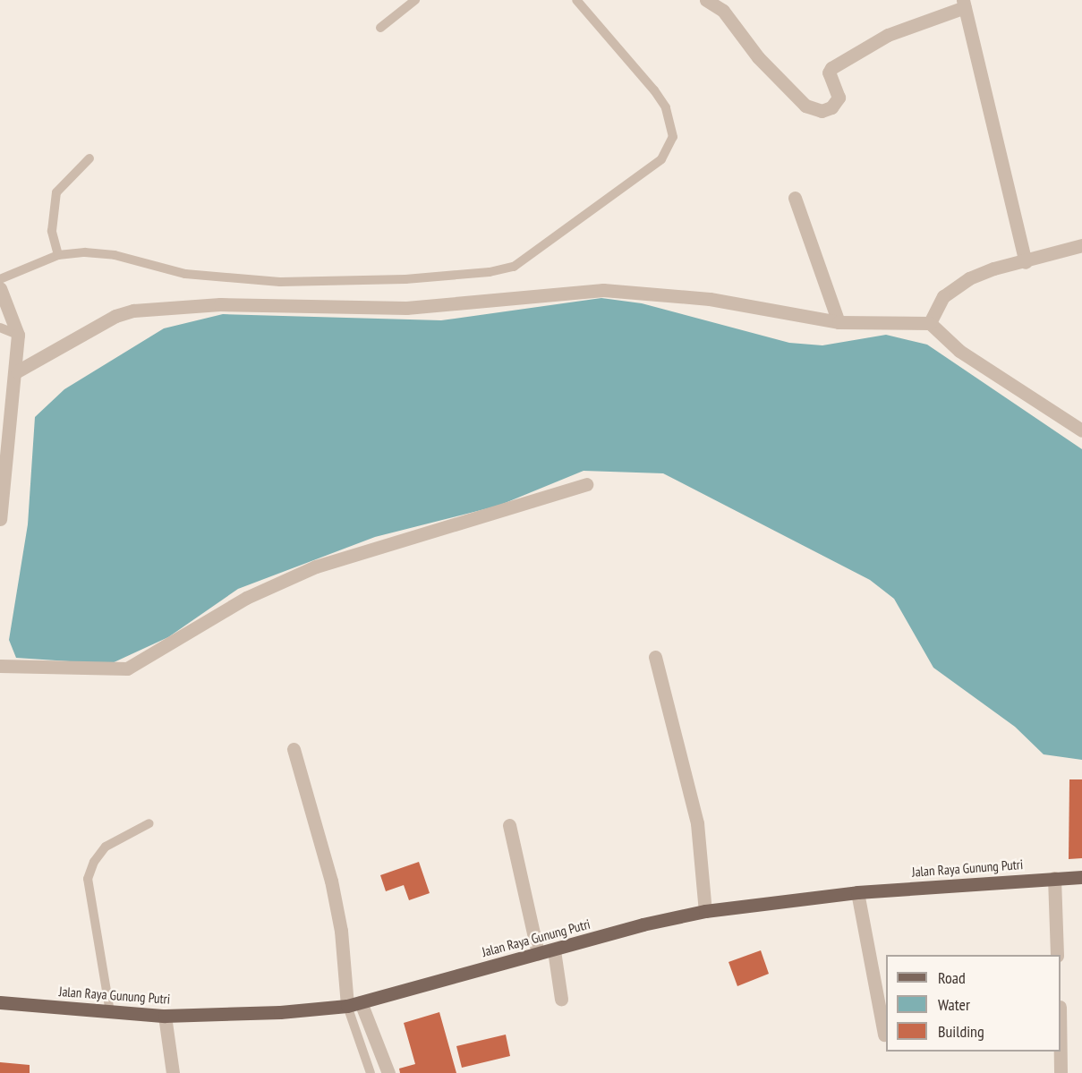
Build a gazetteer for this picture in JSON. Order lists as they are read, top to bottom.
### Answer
{
  "streets": {
    "main road": ["Jalan Raya Gunung Putri"]
  },
  "legend": ["Road", "Water", "Building"]
}
